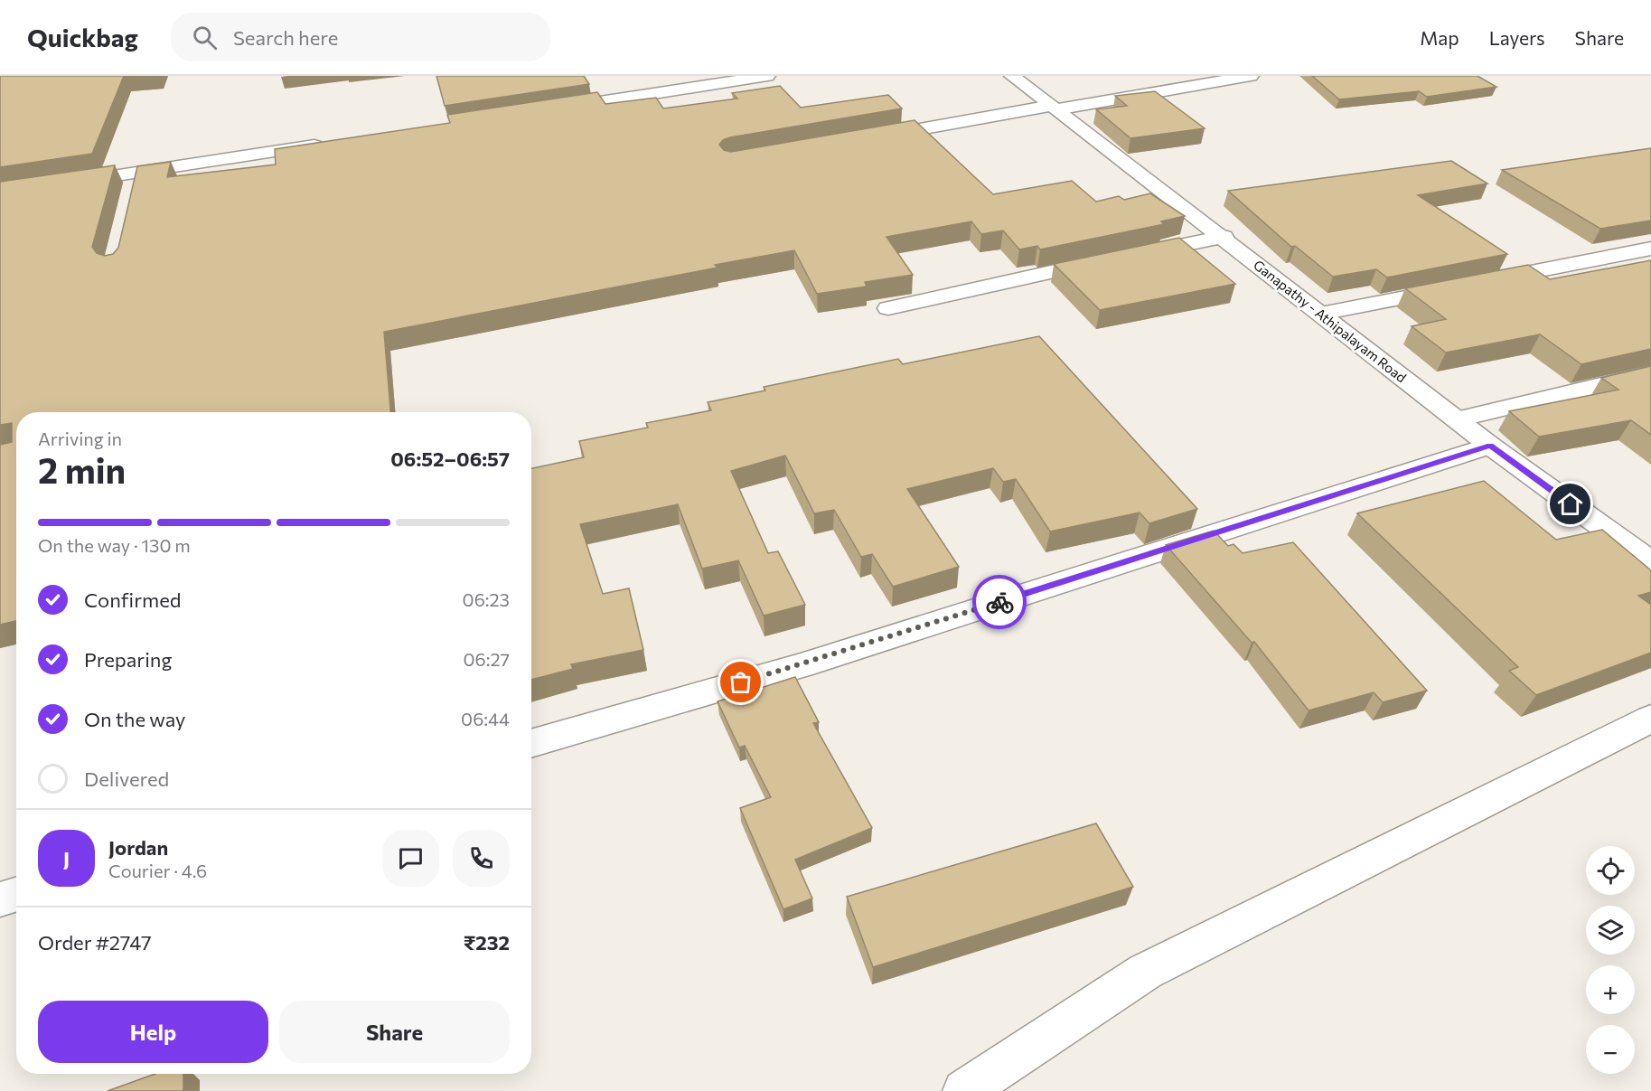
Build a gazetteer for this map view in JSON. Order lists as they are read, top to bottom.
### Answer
{
  "streets": {
    "street": ["Ganapathy - Athipalayam Road"]
  },
  "page": {
    "header": "Quickbag",
    "search": "Search here",
    "nav": ["Map", "Layers", "Share"],
    "heading": ["2 min", "Arriving in", "06:52–06:57"],
    "panel": [
      "Jordan",
      "Courier · 4.6",
      "Order #2747",
      "₹232"
    ],
    "bar": "On the way · 130 m",
    "list": [
      ["Confirmed", "06:23"],
      ["Preparing", "06:27"],
      ["On the way", "06:44"],
      "Delivered"
    ],
    "round": "J",
    "map_buttons": ["+", "−"],
    "buttons": ["Help", "Share"]
  }
}
